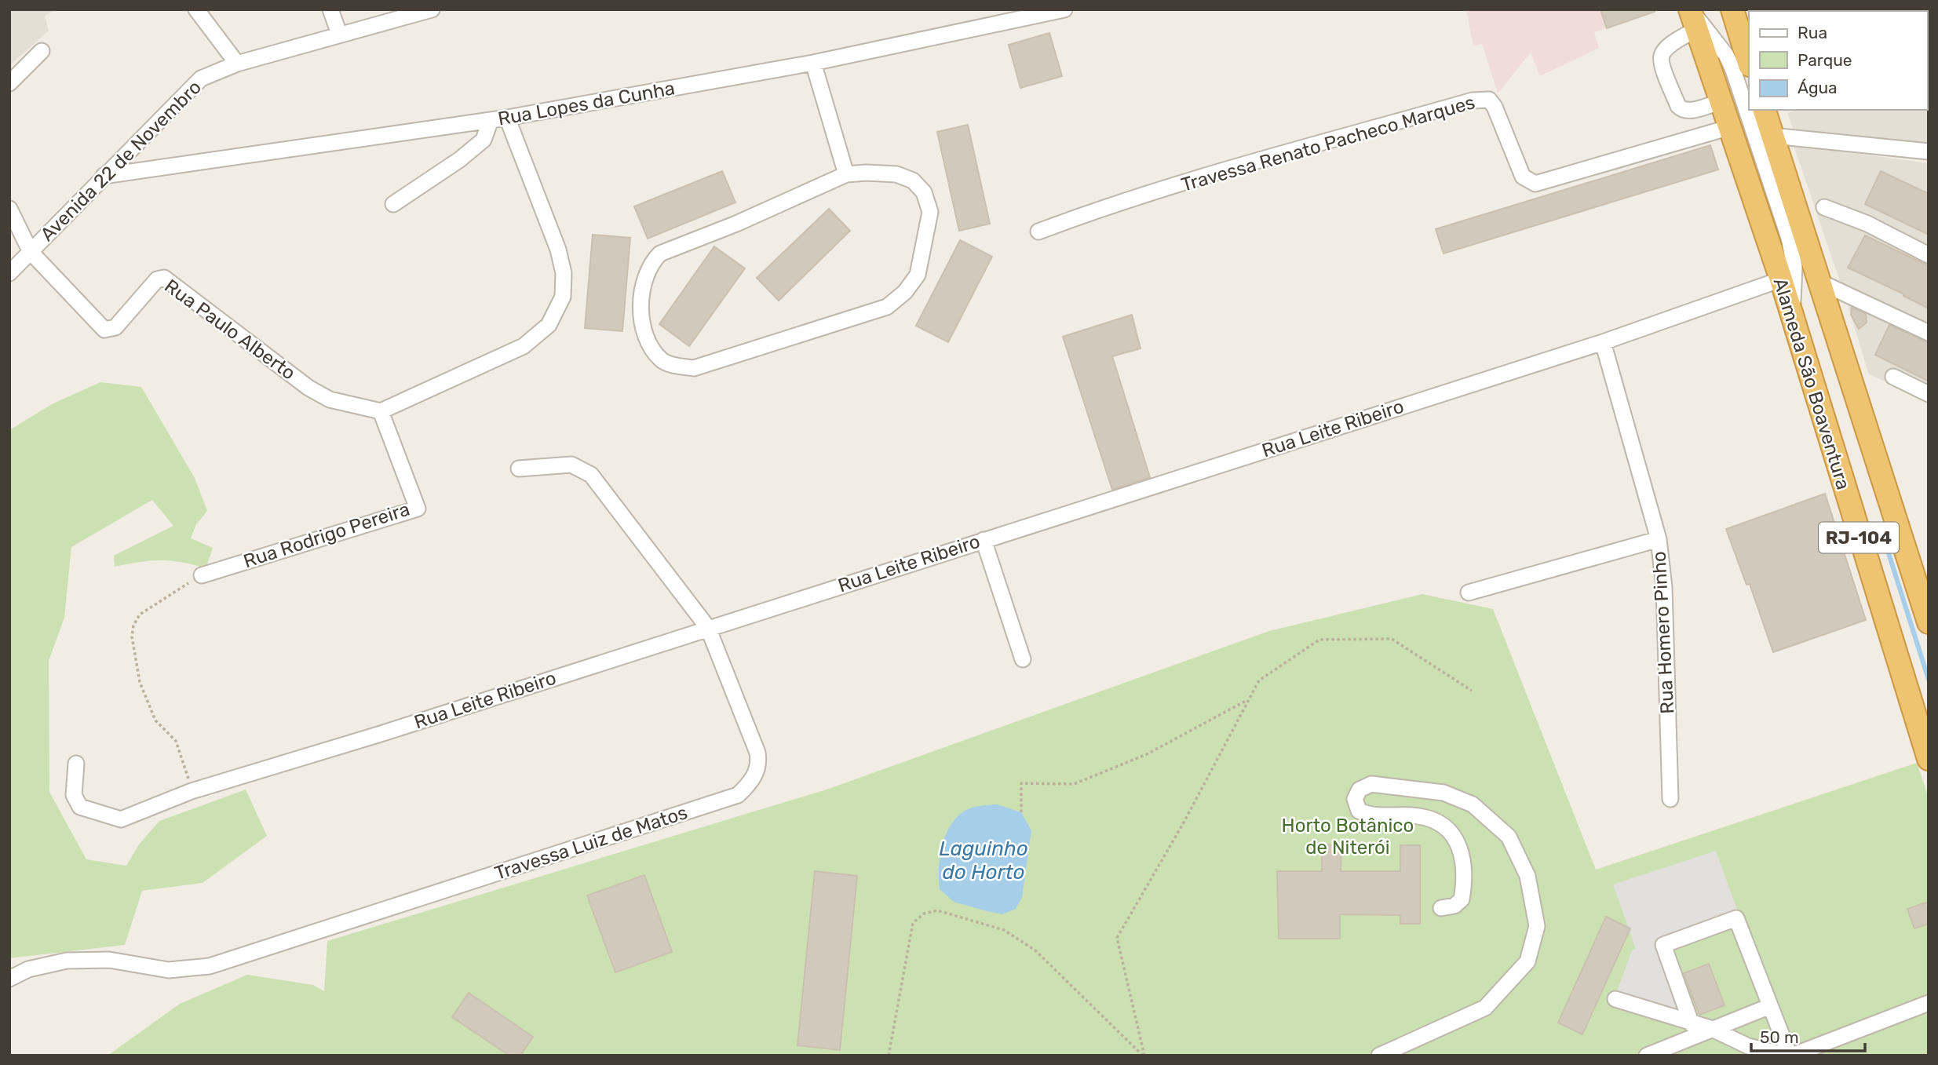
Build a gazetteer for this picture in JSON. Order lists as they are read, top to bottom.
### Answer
{
  "streets": {
    "highway": ["Alameda São Boaventura", "RJ-104"],
    "street": [
      "Rua Lopes da Cunha",
      "Travessa Renato Pacheco Marques",
      "Avenida 22 de Novembro",
      "Rua Paulo Alberto",
      "Rua Leite Ribeiro",
      "Rua Rodrigo Pereira",
      "Rua Homero Pinho",
      "Travessa Luiz de Matos"
    ]
  },
  "crossings": [
    ["Rua Lopes da Cunha", "Avenida 22 de Novembro"],
    ["Travessa Renato Pacheco Marques", "Alameda São Boaventura"],
    ["Avenida 22 de Novembro", "Rua Paulo Alberto"],
    ["Rua Paulo Alberto", "Rua Rodrigo Pereira"],
    ["Alameda São Boaventura", "Rua Leite Ribeiro"],
    ["Rua Leite Ribeiro", "Rua Homero Pinho"],
    ["Rua Leite Ribeiro", "Travessa Luiz de Matos"]
  ],
  "water": ["Laguinho do Horto"],
  "parks": ["Horto Botânico de Niterói"],
  "legend": ["Rua", "Parque", "Água"],
  "scale_bar": "50 m"
}
